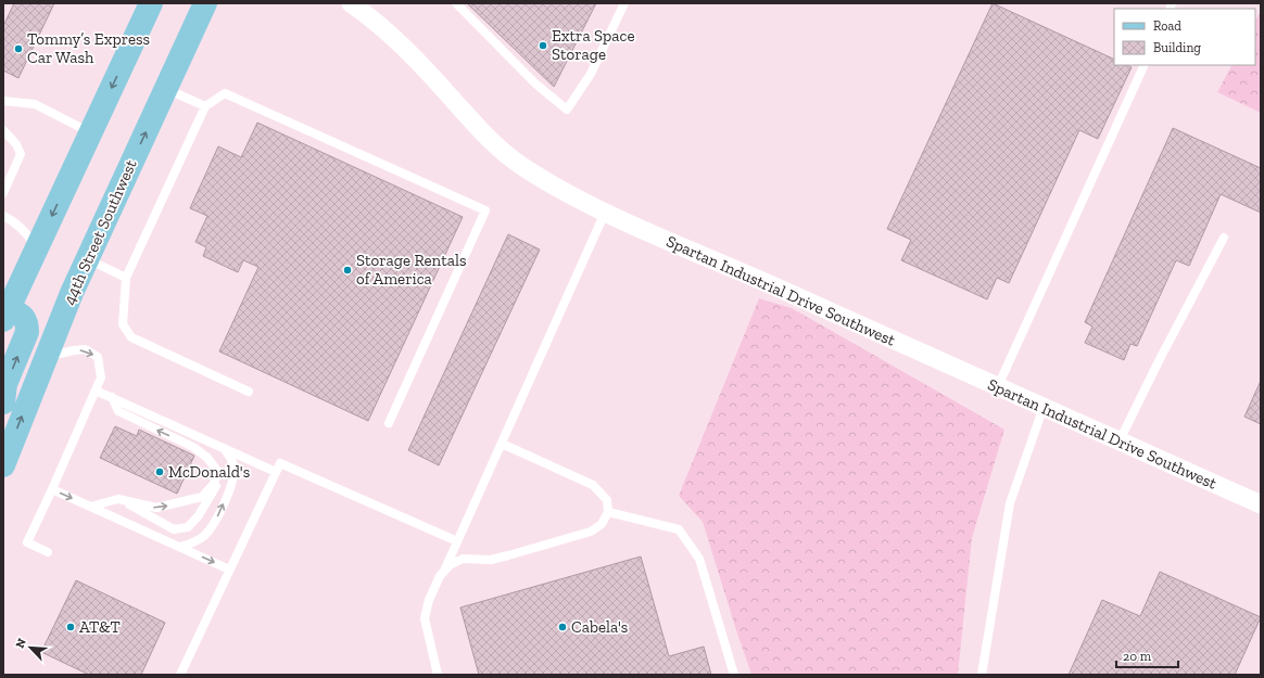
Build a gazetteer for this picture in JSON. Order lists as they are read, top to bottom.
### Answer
{
  "streets": {
    "main road": ["44th Street Southwest"],
    "street": ["Spartan Industrial Drive Southwest"]
  },
  "places": [
    "Extra Space Storage",
    "Tommy’s Express Car Wash",
    "Storage Rentals of America",
    "McDonald's",
    "AT&T",
    "Cabela's"
  ],
  "legend": ["Road", "Building"],
  "scale_bar": "20 m",
  "north": "top left"
}
